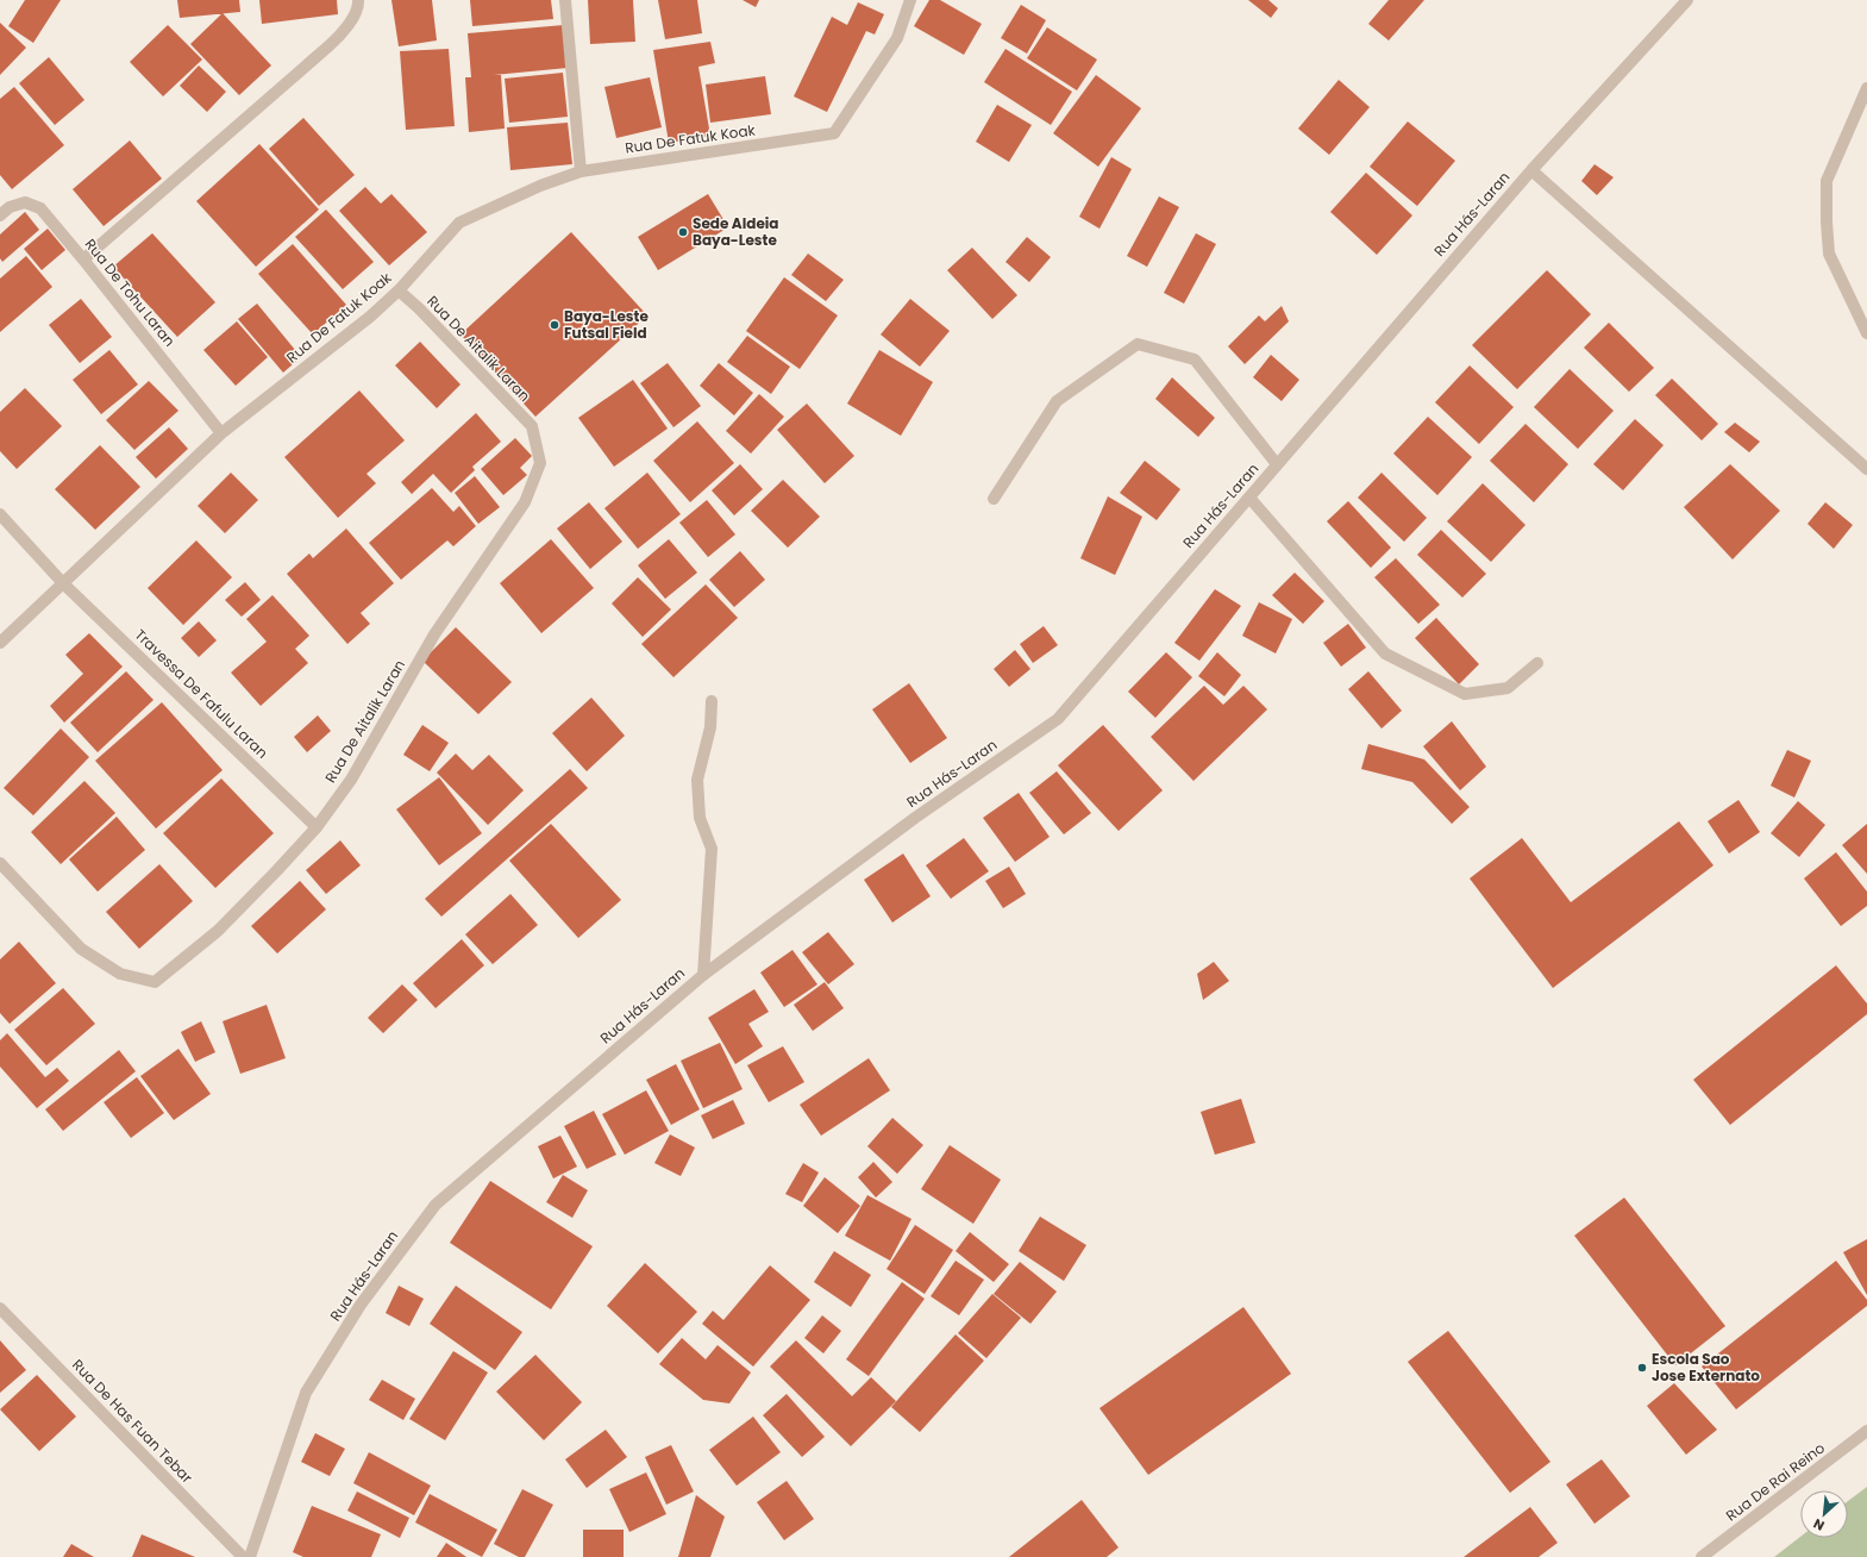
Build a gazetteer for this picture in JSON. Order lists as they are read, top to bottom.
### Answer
{
  "streets": {
    "street": [
      "Rua De Fatuk Koak",
      "Rua Hás-Laran",
      "Rua De Tohu Laran",
      "Rua De Aitalik Laran",
      "Travessa De Fafulu Laran",
      "Rua De Has Fuan Tebar",
      "Rua De Rai Reino"
    ]
  },
  "crossings": [
    ["Rua De Fatuk Koak", "Rua De Tohu Laran"],
    ["Rua De Fatuk Koak", "Rua De Aitalik Laran"],
    ["Rua De Fatuk Koak", "Travessa De Fafulu Laran"],
    ["Rua De Aitalik Laran", "Travessa De Fafulu Laran"]
  ],
  "places": ["Sede Aldeia Baya-Leste", "Baya-Leste Futsal Field", "Escola Sao Jose Externato"],
  "north": "bottom left"
}
